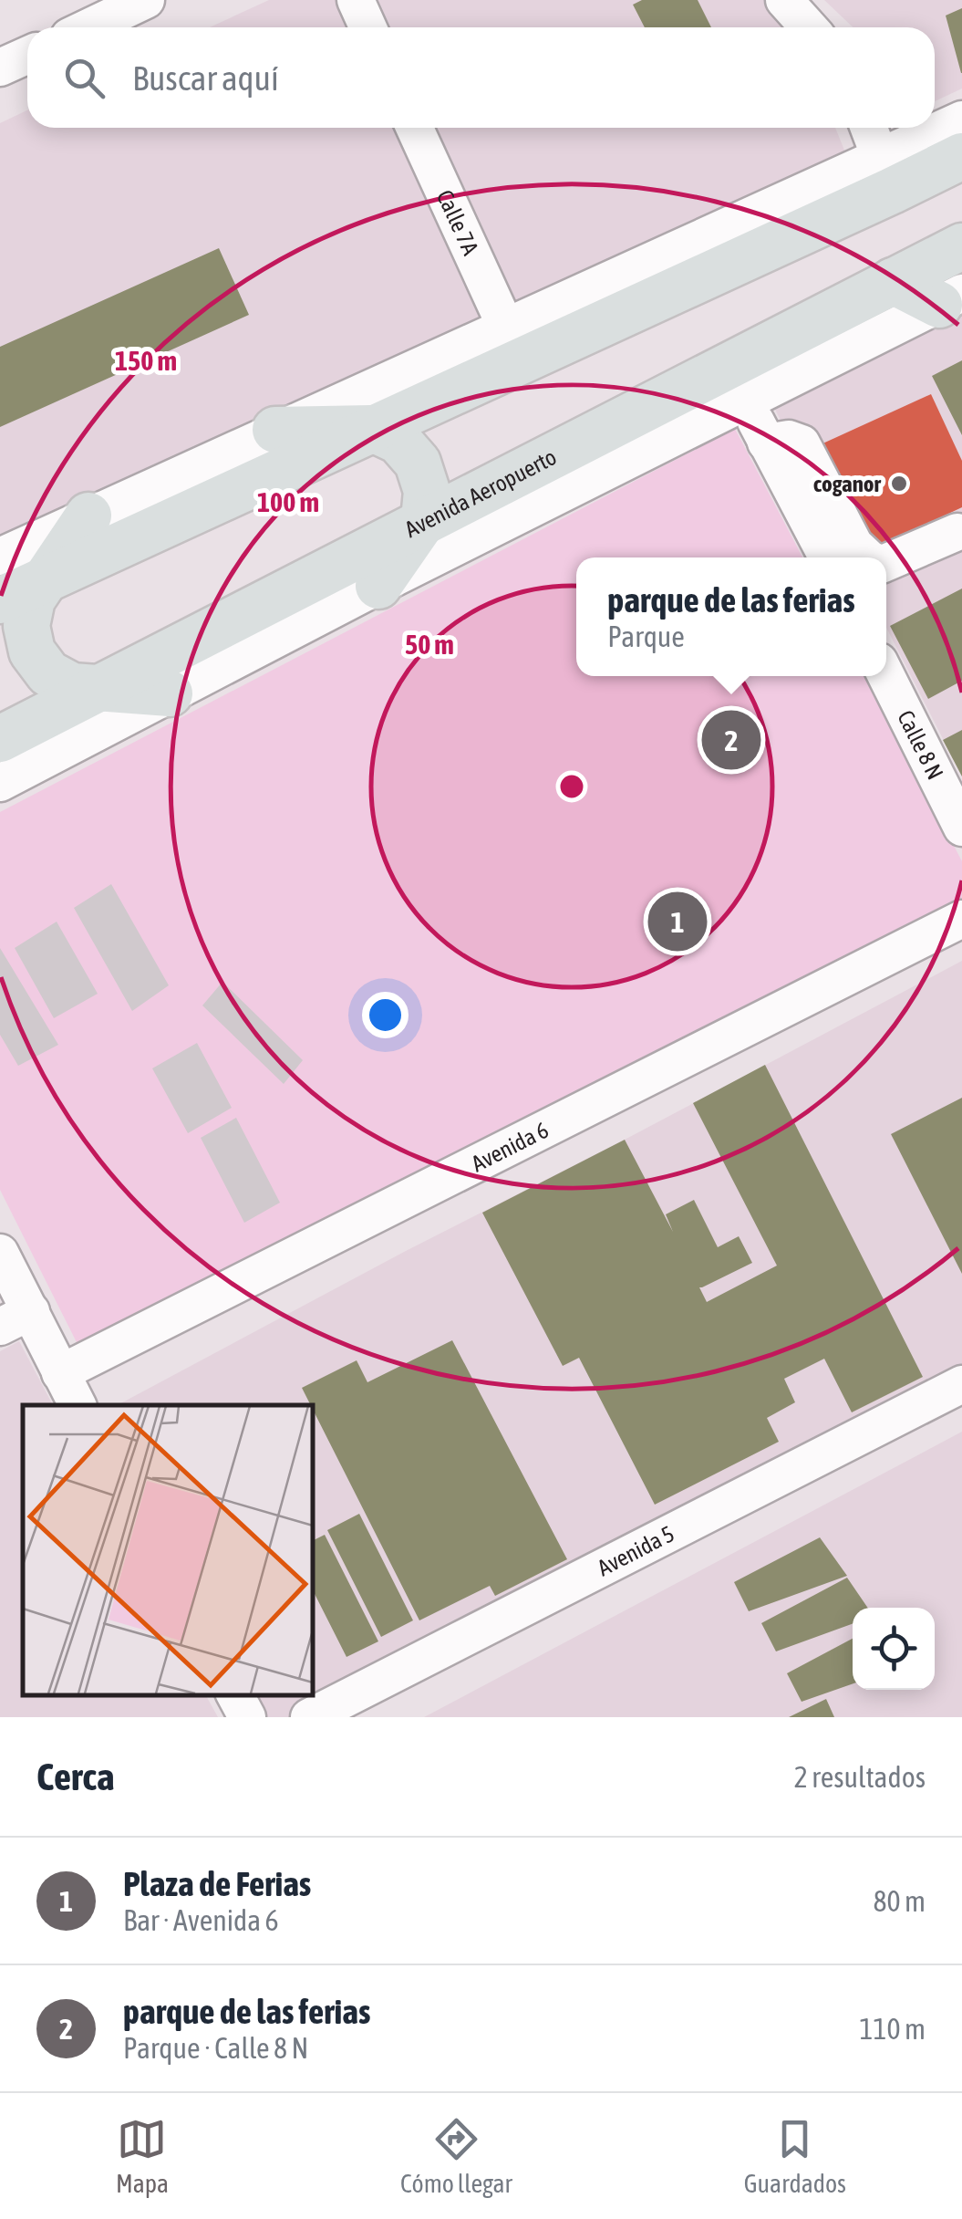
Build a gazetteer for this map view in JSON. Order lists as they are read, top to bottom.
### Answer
{
  "streets": {
    "main road": ["Avenida Aeropuerto"],
    "street": [
      "Calle 7A",
      "Calle 8 N",
      "Avenida 6",
      "Avenida 5"
    ]
  },
  "places": ["coganor"],
  "page": {
    "search": "Buscar aquí",
    "popup": ["parque de las ferias", "Parque"],
    "pins": ["2", "1"],
    "heading": ["Cerca", "2 resultados"],
    "list": [
      {
        "mark": "1",
        "name": "Plaza de Ferias",
        "note": "Bar · Avenida 6",
        "value": "80 m"
      },
      {
        "mark": "2",
        "name": "parque de las ferias",
        "note": "Parque · Calle 8 N",
        "value": "110 m"
      }
    ],
    "nav": ["Mapa", "Cómo llegar", "Guardados"]
  },
  "rings": ["150 m", "100 m", "50 m"]
}
